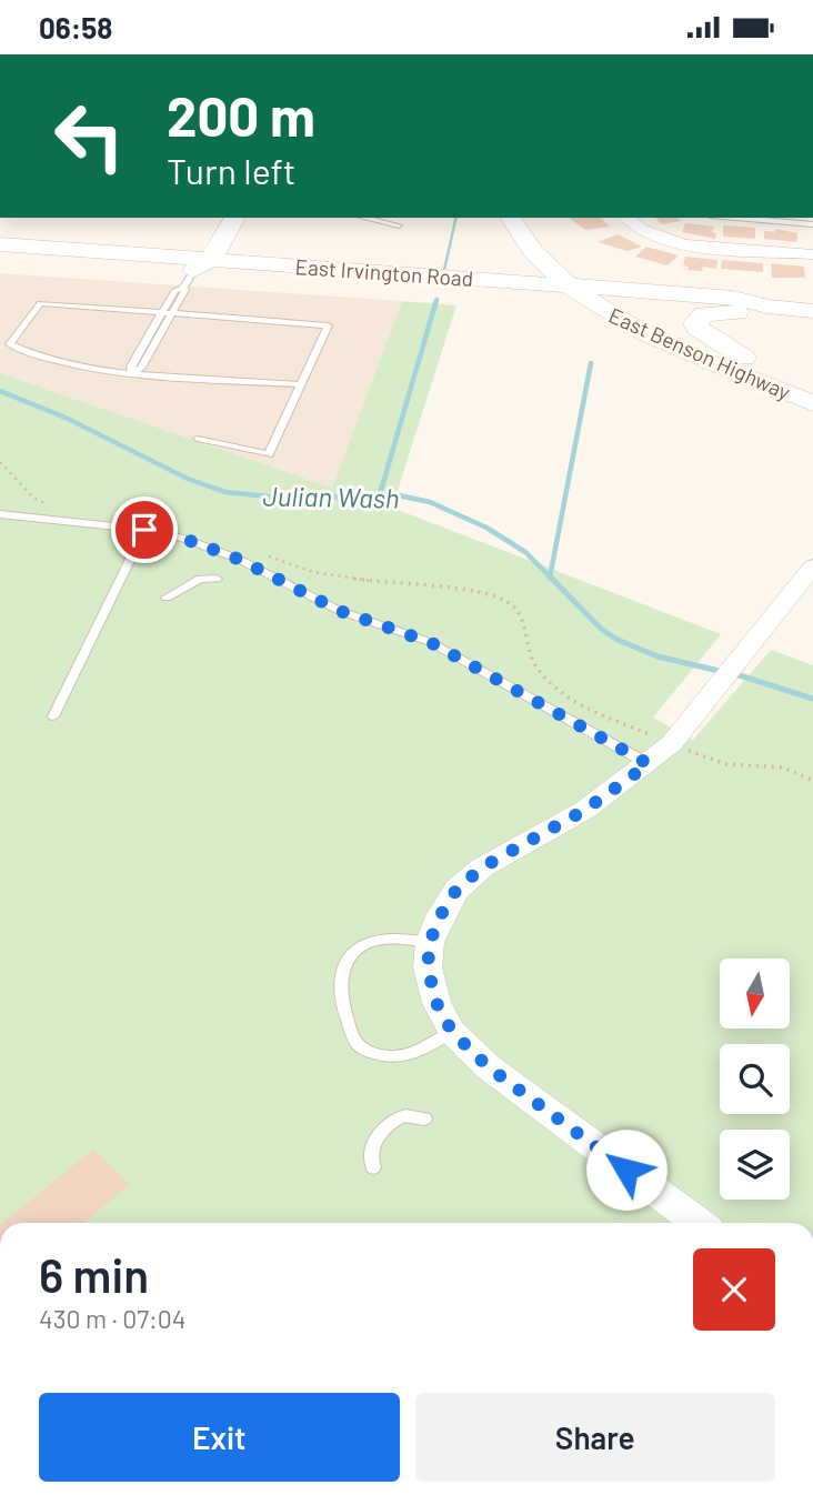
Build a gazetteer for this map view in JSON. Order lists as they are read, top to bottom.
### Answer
{
  "streets": {
    "main road": ["East Irvington Road", "East Benson Highway"]
  },
  "crossings": [
    ["East Irvington Road", "East Benson Highway"]
  ],
  "water": ["Julian Wash"],
  "north": "bottom",
  "page": {
    "status": "06:58",
    "turn": ["200 m", "Turn left"],
    "heading": ["6 min", "430 m · 07:04"],
    "buttons": ["Exit", "Share"]
  }
}
